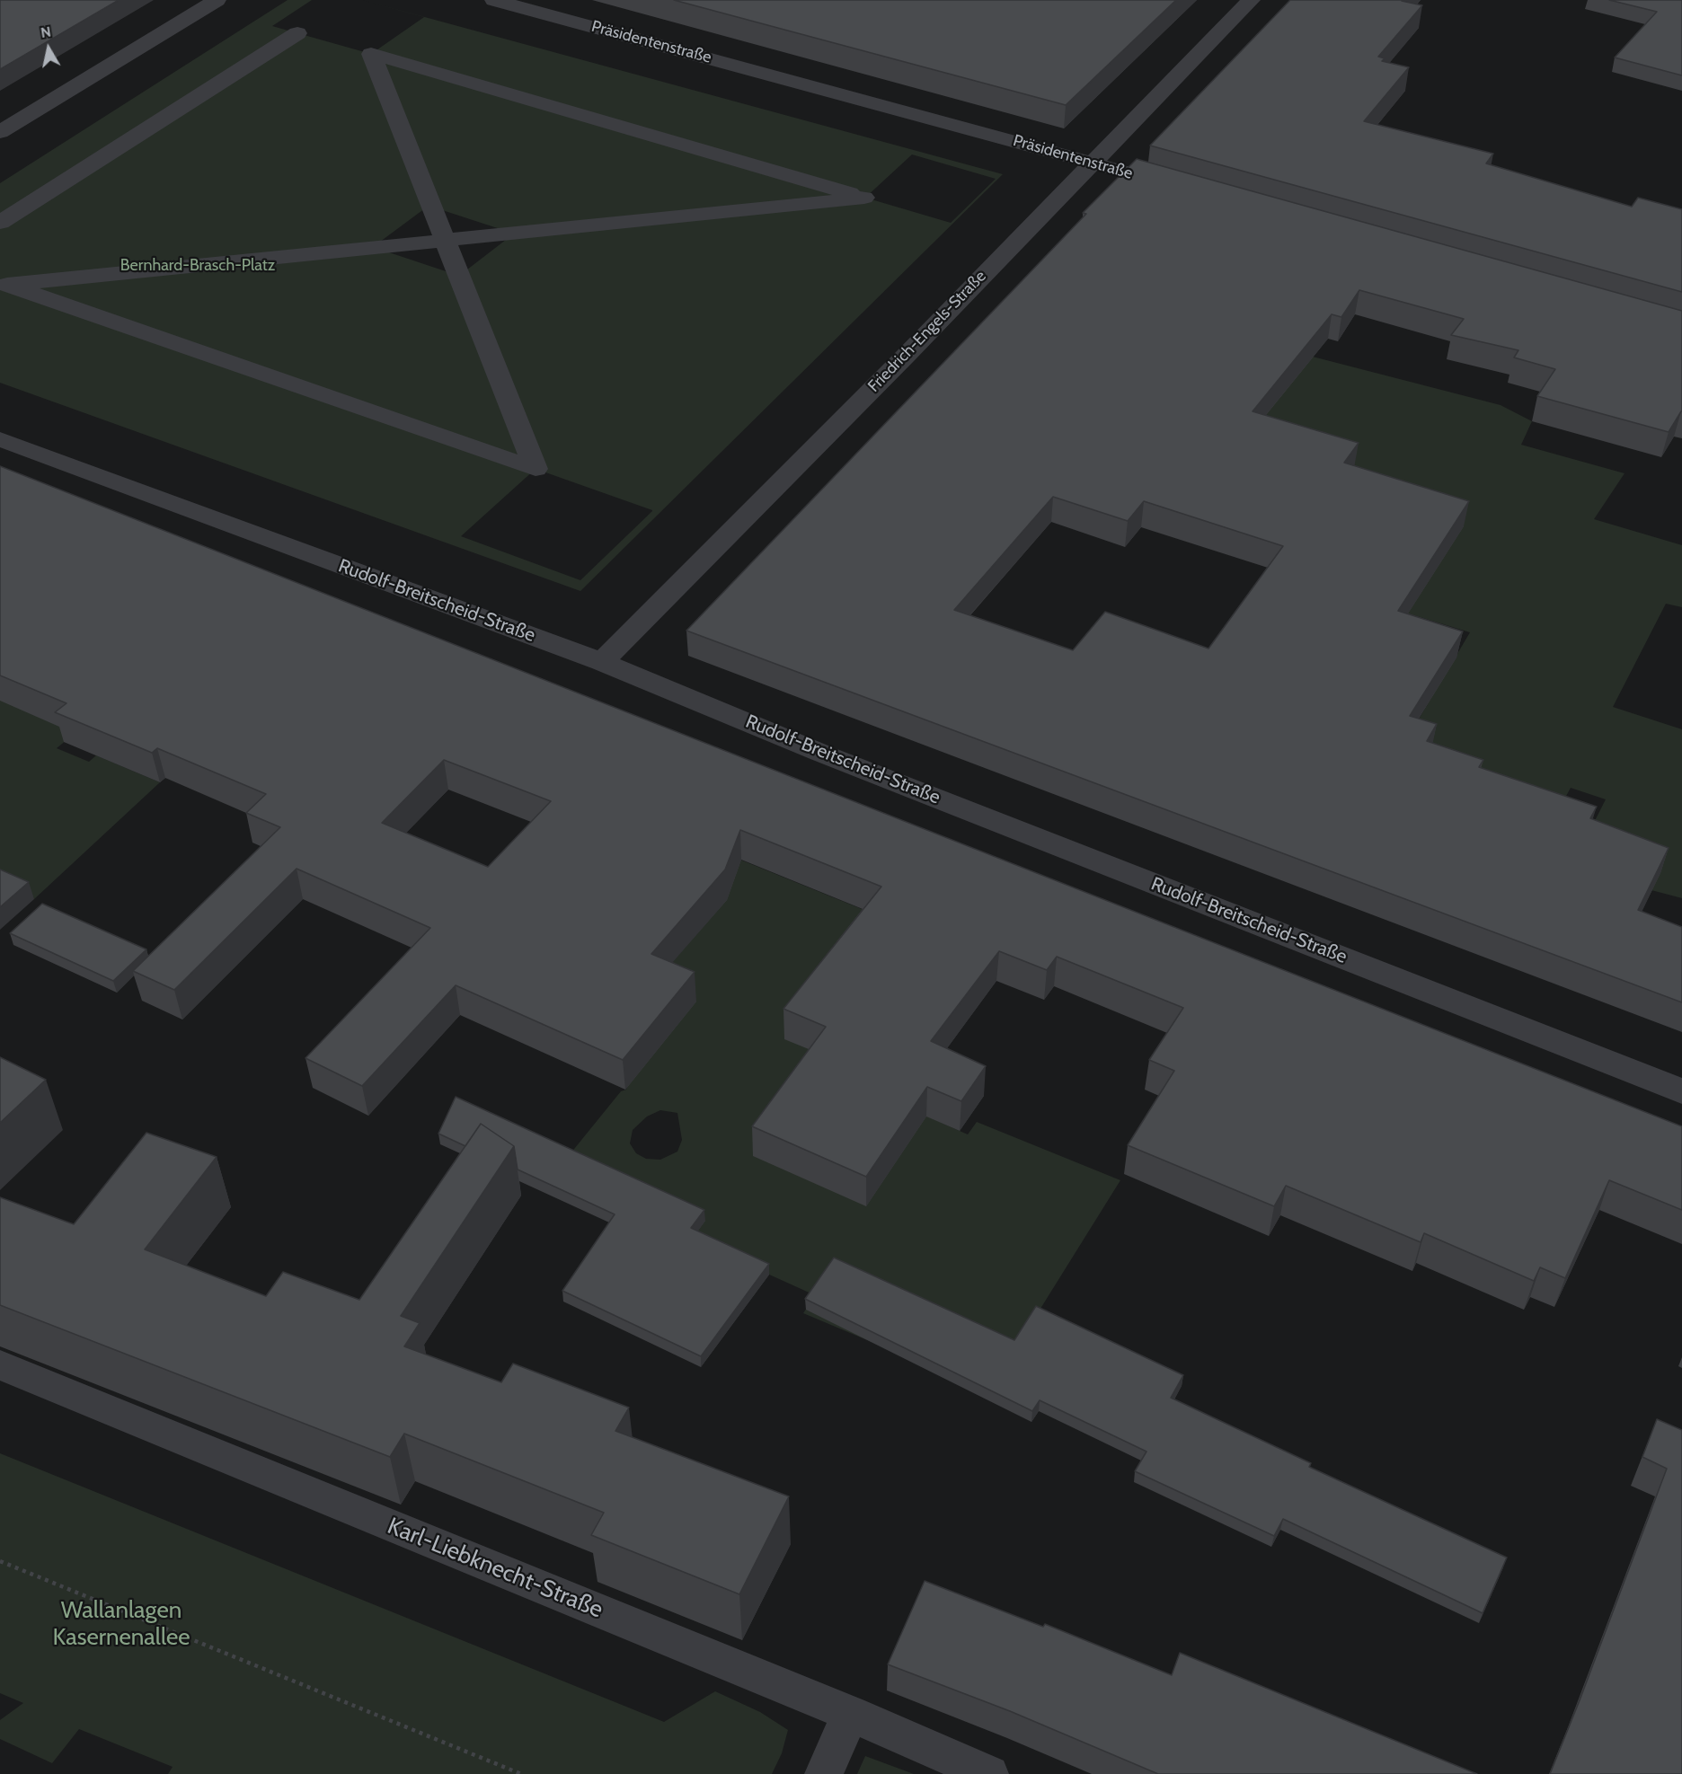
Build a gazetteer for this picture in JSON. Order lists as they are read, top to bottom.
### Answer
{
  "streets": {
    "street": [
      "Präsidentenstraße",
      "Friedrich-Engels-Straße",
      "Rudolf-Breitscheid-Straße",
      "Karl-Liebknecht-Straße"
    ]
  },
  "crossings": [
    ["Präsidentenstraße", "Friedrich-Engels-Straße"],
    ["Friedrich-Engels-Straße", "Rudolf-Breitscheid-Straße"]
  ],
  "parks": ["Bernhard-Brasch-Platz", "Wallanlagen Kasernenallee"],
  "north": "top"
}
